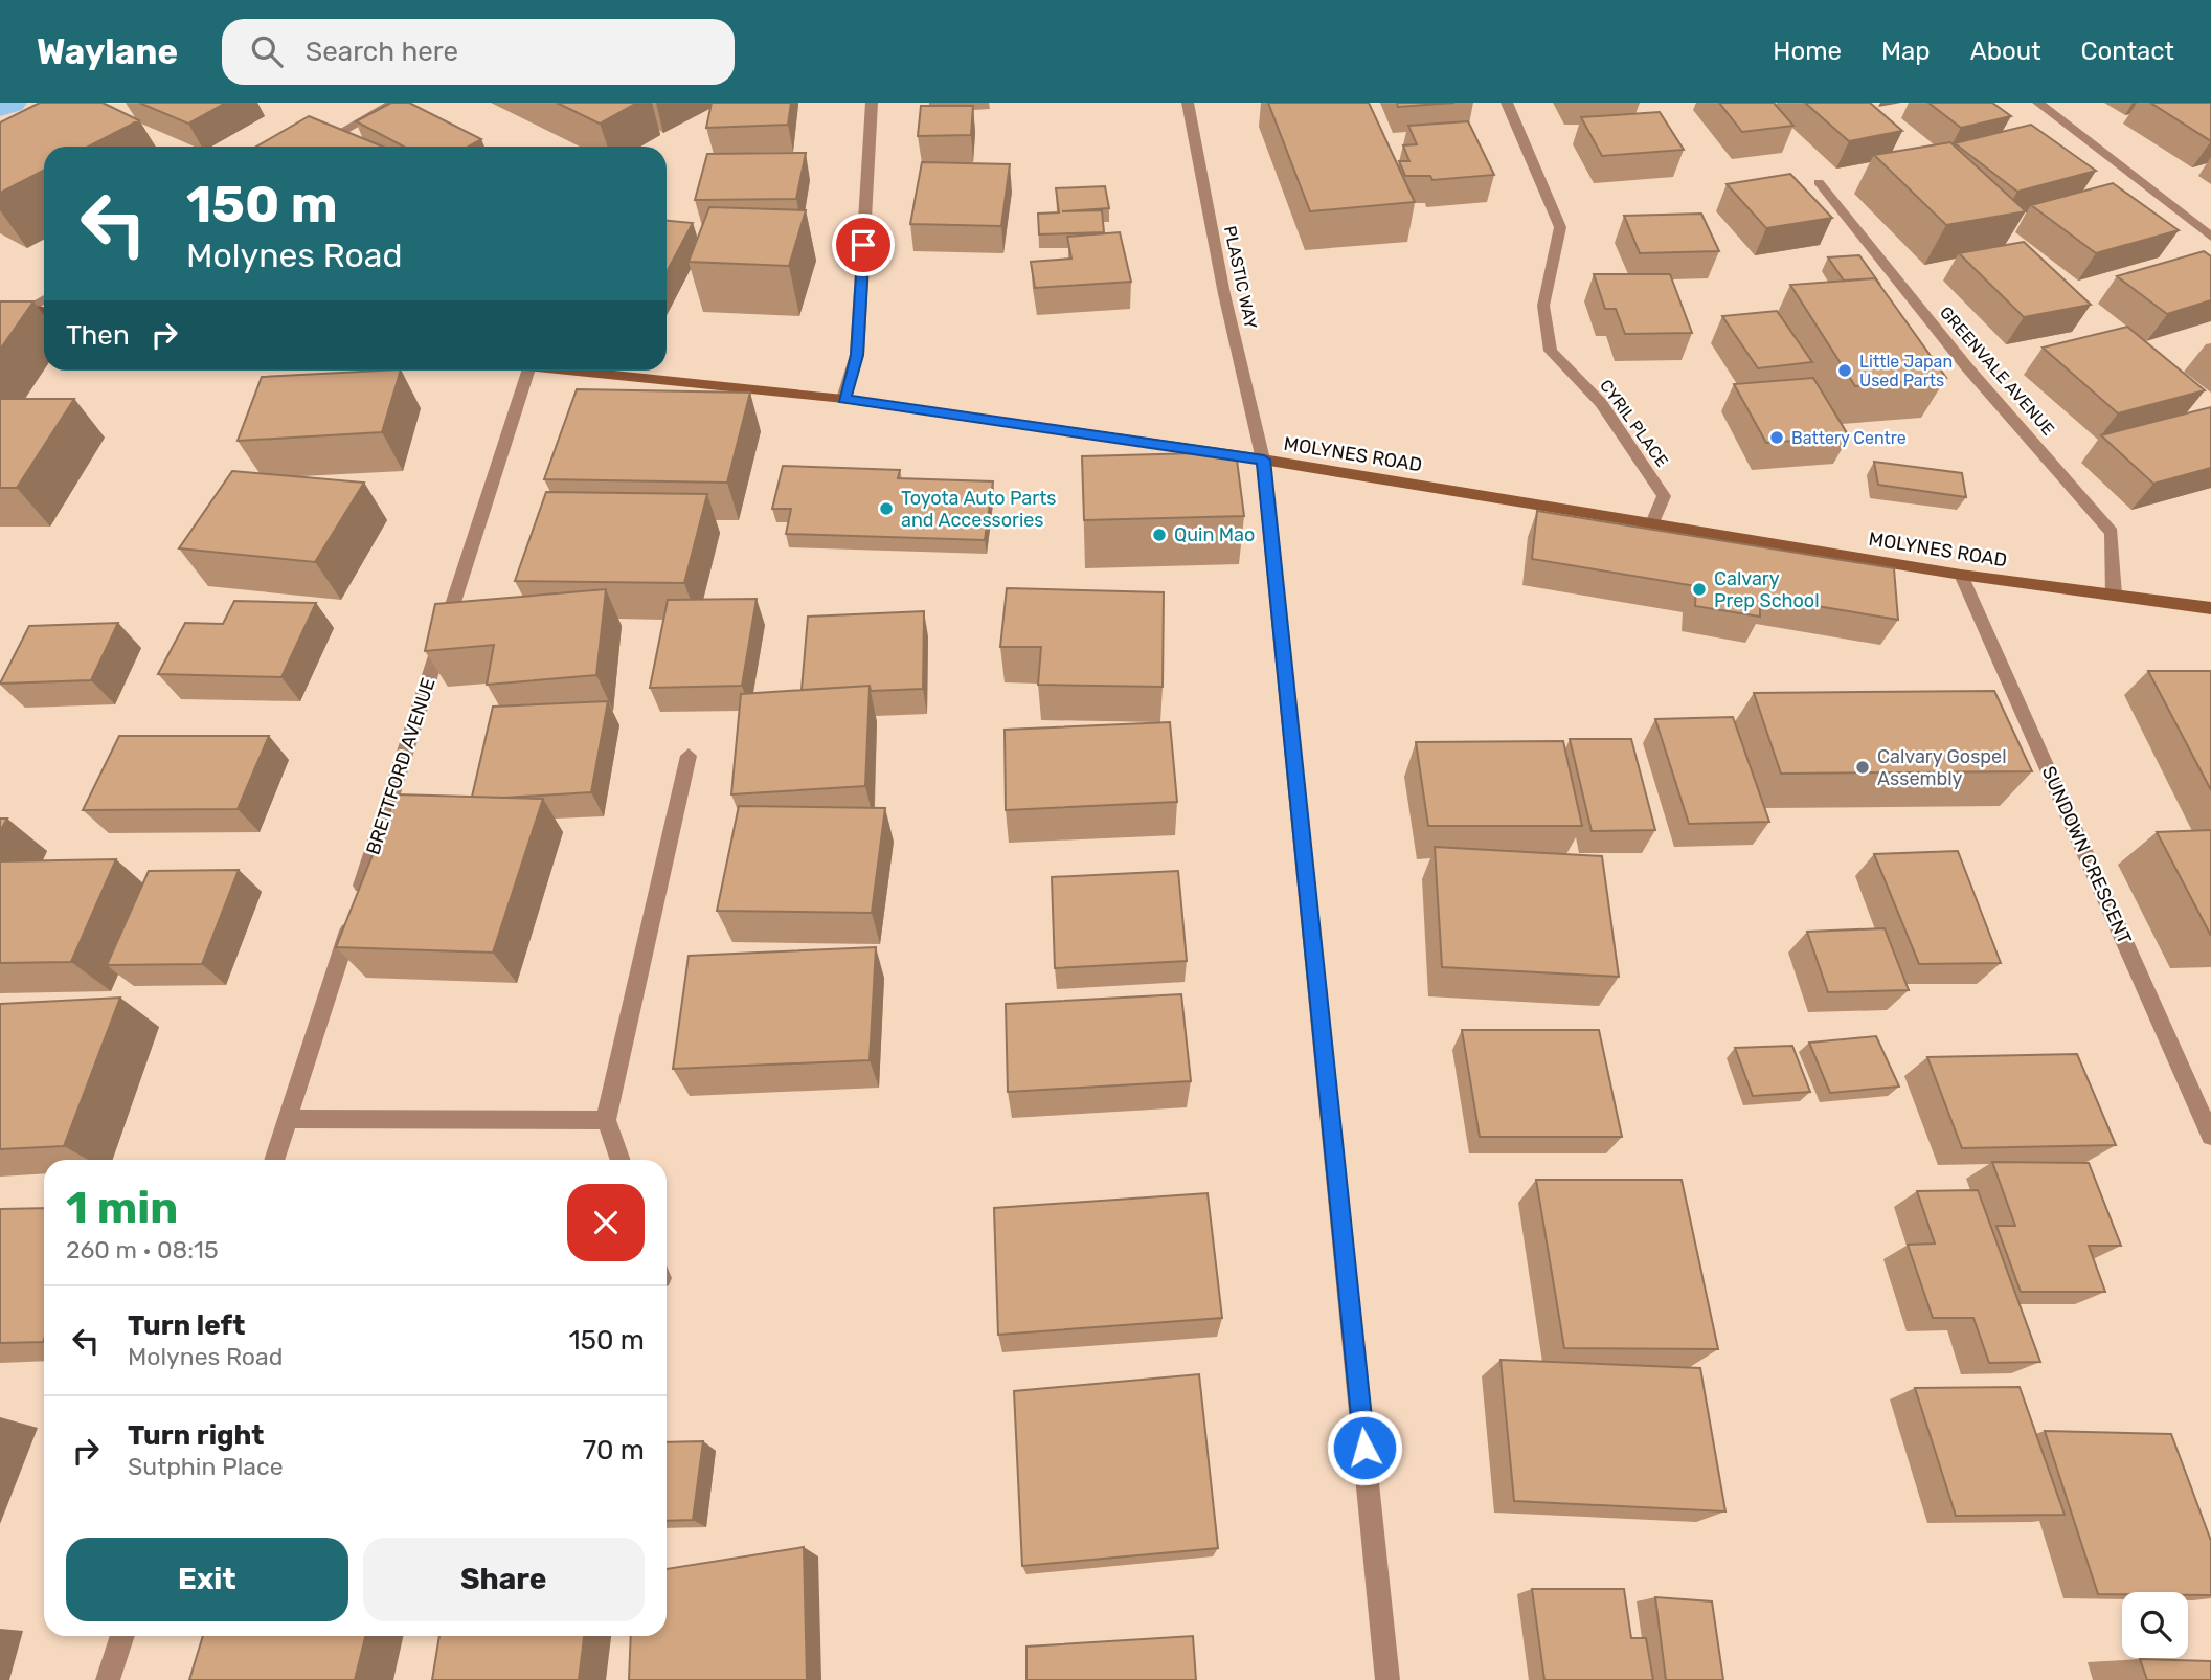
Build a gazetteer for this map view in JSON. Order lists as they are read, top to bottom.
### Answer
{
  "streets": {
    "main road": ["MOLYNES ROAD"],
    "street": [
      "PLASTIC WAY",
      "GREENVALE AVENUE",
      "CYRIL PLACE",
      "BRETTFORD AVENUE",
      "SUNDOWN CRESCENT"
    ]
  },
  "crossings": [
    ["PLASTIC WAY", "MOLYNES ROAD"],
    ["GREENVALE AVENUE", "MOLYNES ROAD"],
    ["CYRIL PLACE", "MOLYNES ROAD"],
    ["MOLYNES ROAD", "SUNDOWN CRESCENT"]
  ],
  "places": [
    "Little Japan Used Parts",
    "Battery Centre",
    "Toyota Auto Parts and Accessories",
    "Quin Mao",
    "Calvary Prep School",
    "Calvary Gospel Assembly"
  ],
  "page": {
    "header": "Waylane",
    "search": "Search here",
    "nav": [
      "Home",
      "Map",
      "About",
      "Contact"
    ],
    "turn": ["150 m", "Molynes Road"],
    "then": "Then",
    "heading": ["1 min", "260 m · 08:15"],
    "list": [
      {
        "name": "Turn left",
        "note": "Molynes Road",
        "value": "150 m"
      },
      {
        "name": "Turn right",
        "note": "Sutphin Place",
        "value": "70 m"
      }
    ],
    "buttons": ["Exit", "Share"]
  }
}
